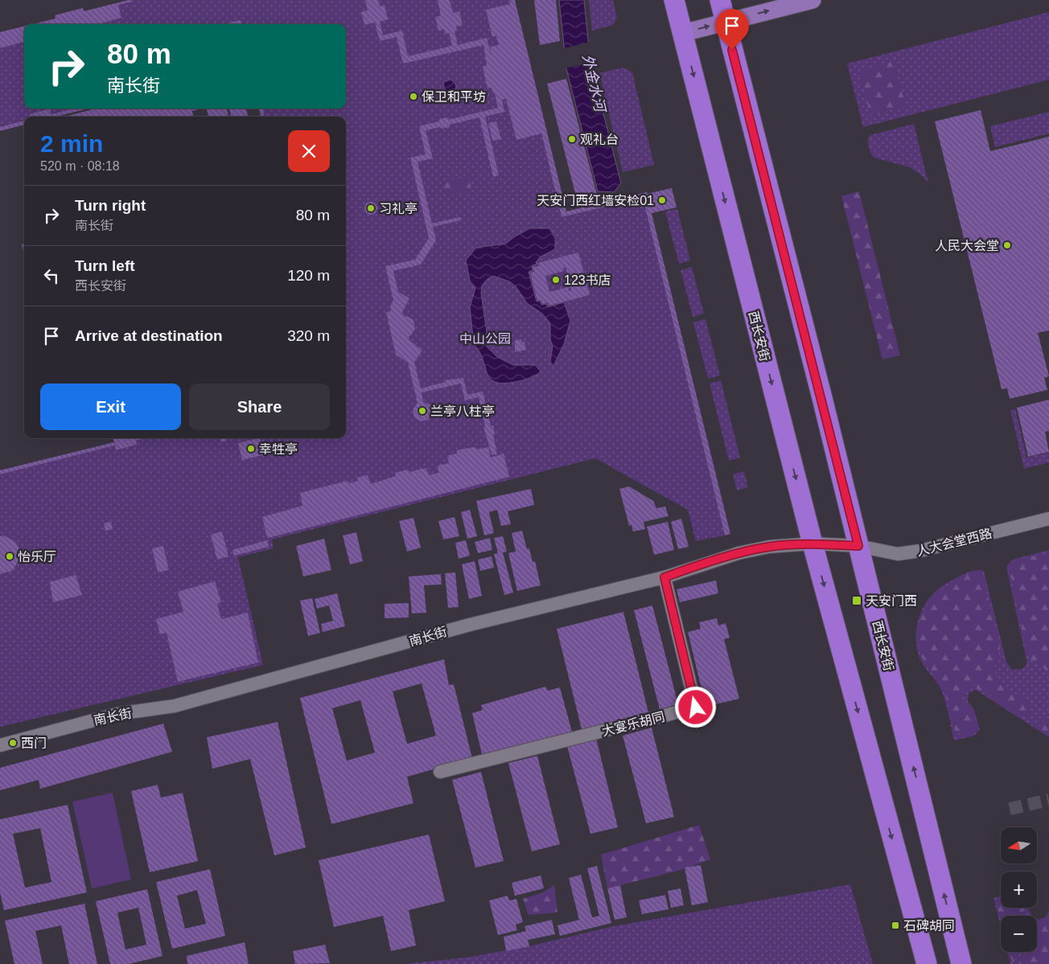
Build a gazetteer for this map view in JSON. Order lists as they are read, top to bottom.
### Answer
{
  "streets": {
    "highway": ["西长安街"],
    "street": ["人大会堂西路", "南长街", "大宴乐胡同"]
  },
  "crossings": [
    ["西长安街", "人大会堂西路"],
    ["西长安街", "南长街"],
    ["人大会堂西路", "南长街"],
    ["南长街", "大宴乐胡同"]
  ],
  "water": ["外金水河"],
  "parks": ["中山公园"],
  "places": {
    "other": [
      "保卫和平坊",
      "观礼台",
      "天安门西红墙安检01",
      "习礼亭",
      "人民大会堂",
      "123书店",
      "兰亭八柱亭",
      "幸牲亭",
      "怡乐厅",
      "西门"
    ],
    "transit": ["天安门西", "石碑胡同"]
  },
  "north": "left",
  "page": {
    "turn": ["80 m", "南长街"],
    "heading": ["2 min", "520 m · 08:18"],
    "list": [
      {
        "name": "Turn right",
        "note": "南长街",
        "value": "80 m"
      },
      {
        "name": "Turn left",
        "note": "西长安街",
        "value": "120 m"
      },
      {
        "name": "Arrive at destination",
        "value": "320 m"
      }
    ],
    "buttons": ["Exit", "Share"],
    "map_buttons": ["+", "−"]
  }
}
